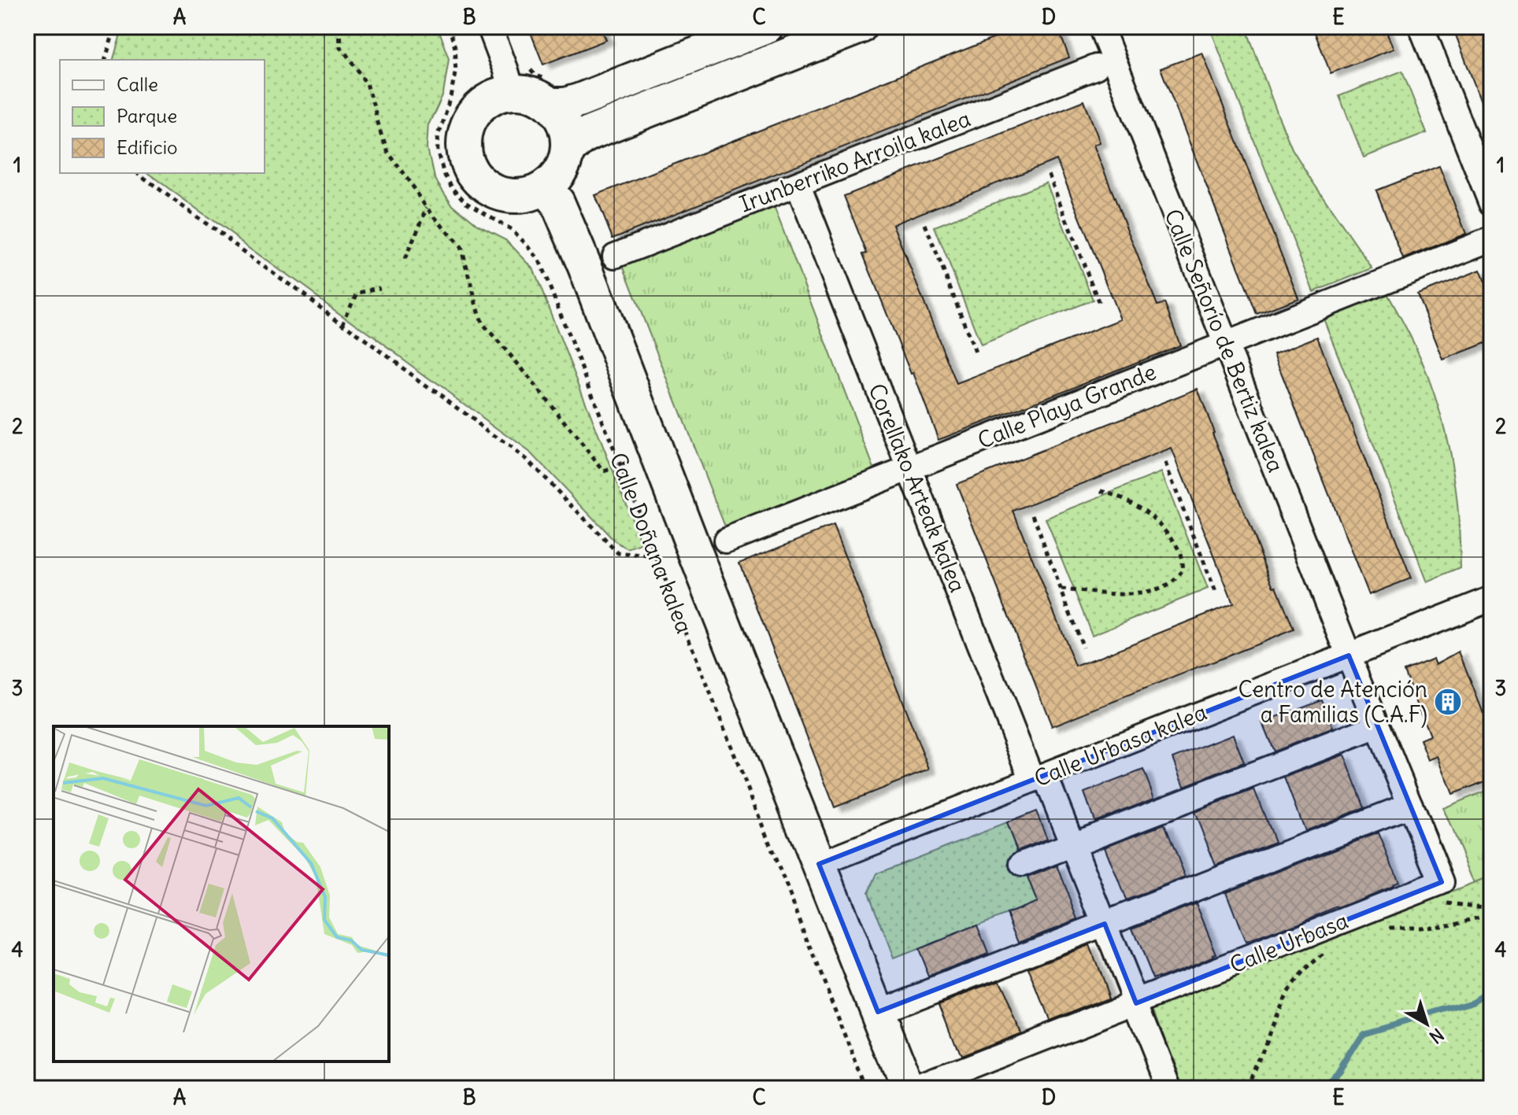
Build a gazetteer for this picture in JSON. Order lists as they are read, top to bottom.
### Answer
{
  "streets": {
    "street": [
      "Irunberriko Arroila kalea",
      "Calle Señorío de Bertiz kalea",
      "Calle Playa Grande",
      "Corellako Arteak kalea",
      "Calle Doñana kalea",
      "Calle Urbasa kalea",
      "Calle Urbasa"
    ]
  },
  "crossings": [
    ["Calle Señorío de Bertiz kalea", "Calle Urbasa kalea"],
    ["Calle Señorío de Bertiz kalea", "Calle Urbasa"],
    ["Corellako Arteak kalea", "Calle Urbasa kalea"],
    ["Calle Doñana kalea", "Calle Urbasa kalea"]
  ],
  "places": {
    "building": ["Centro de Atención a Familias (C.A.F)"]
  },
  "legend": ["Calle", "Parque", "Edificio"],
  "north": "bottom right",
  "grid": {
    "columns": [
      "A",
      "B",
      "C",
      "D",
      "E"
    ],
    "rows": [
      "1",
      "2",
      "3",
      "4"
    ]
  }
}
